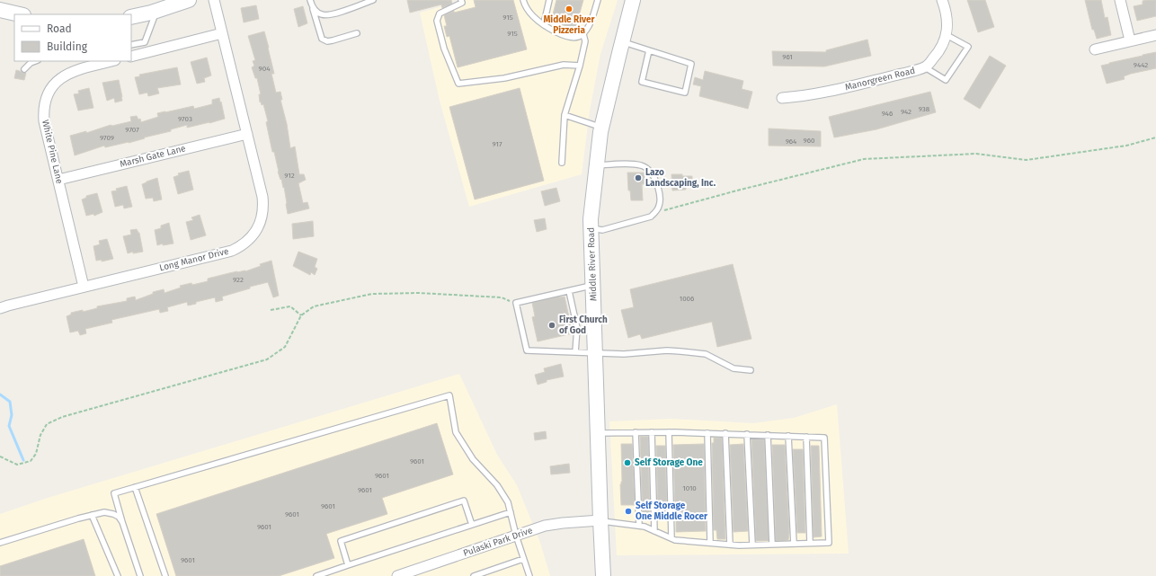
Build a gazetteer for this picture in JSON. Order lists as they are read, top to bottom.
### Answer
{
  "streets": {
    "street": [
      "Manorgreen Road",
      "White Pine Lane",
      "Marsh Gate Lane",
      "Long Manor Drive",
      "Middle River Road",
      "Pulaski Park Drive"
    ]
  },
  "crossings": [
    ["White Pine Lane", "Marsh Gate Lane"],
    ["White Pine Lane", "Long Manor Drive"],
    ["Marsh Gate Lane", "Long Manor Drive"],
    ["Middle River Road", "Pulaski Park Drive"]
  ],
  "places": [
    "Middle River Pizzeria",
    "Lazo Landscaping, Inc.",
    "First Church of God",
    "Self Storage One",
    "Self Storage One Middle Rocer"
  ],
  "house_numbers": [
    "915",
    "915",
    "961",
    "9442",
    "904",
    "938",
    "942",
    "946",
    "9703",
    "9707",
    "9709",
    "960",
    "964",
    "917",
    "912",
    "922",
    "1006",
    "9601",
    "9601",
    "1010",
    "9601",
    "9601",
    "9601",
    "9601",
    "9601"
  ],
  "legend": ["Road", "Building"]
}
